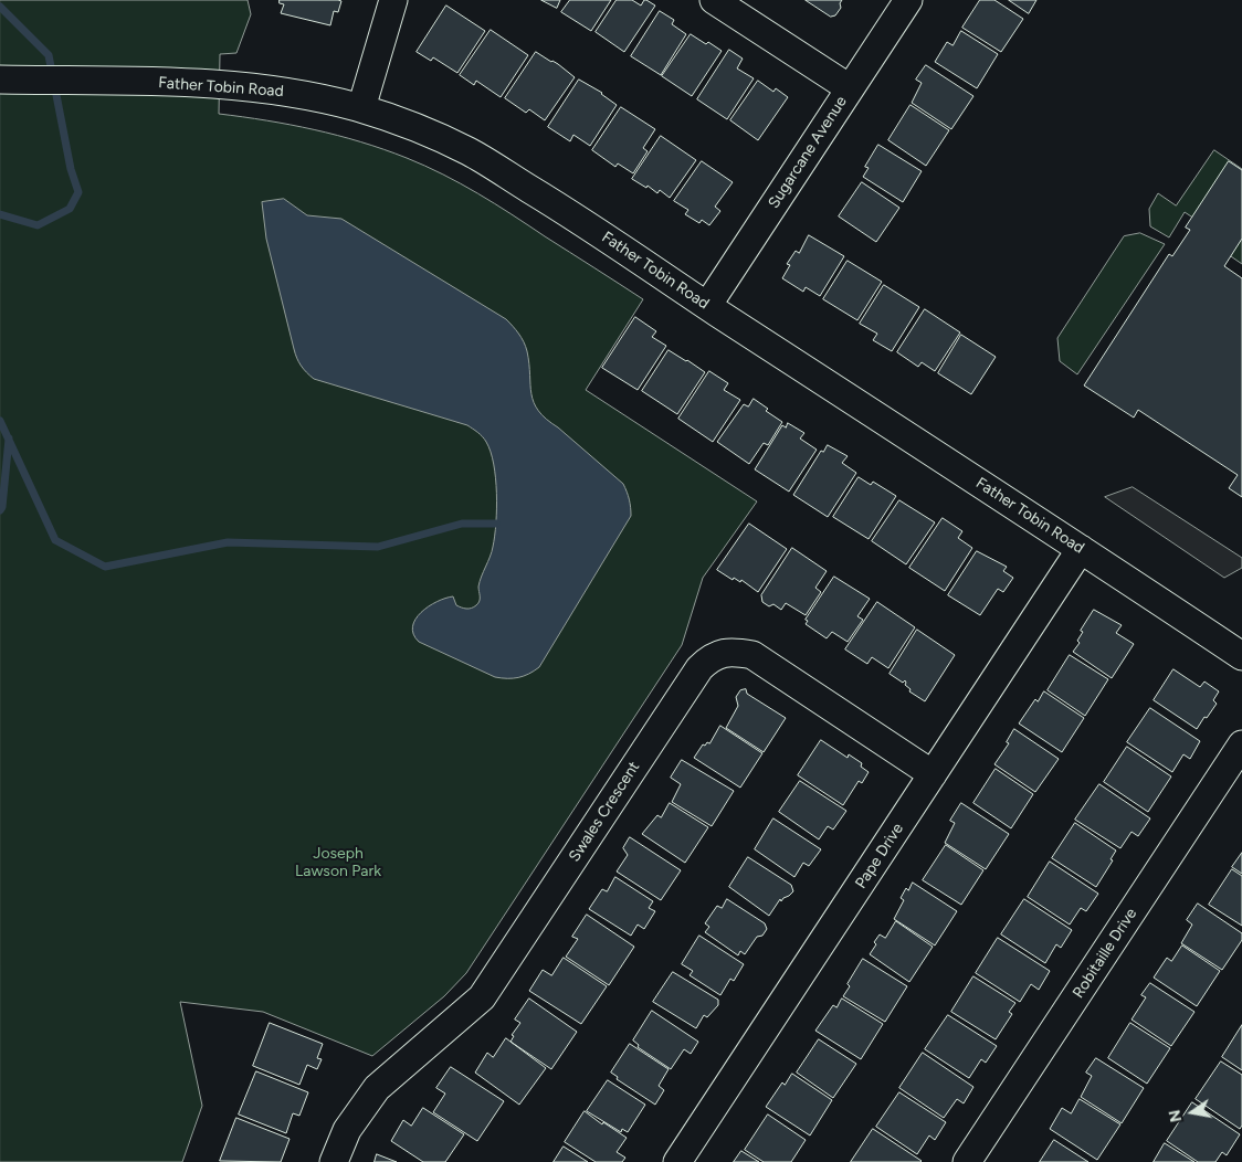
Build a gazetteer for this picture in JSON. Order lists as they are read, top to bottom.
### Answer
{
  "streets": {
    "street": [
      "Father Tobin Road",
      "Sugarcane Avenue",
      "Swales Crescent",
      "Pape Drive",
      "Robitaille Drive"
    ]
  },
  "crossings": [
    ["Father Tobin Road", "Sugarcane Avenue"],
    ["Father Tobin Road", "Pape Drive"],
    ["Swales Crescent", "Pape Drive"]
  ],
  "parks": ["Joseph Lawson Park"],
  "north": "left"
}
